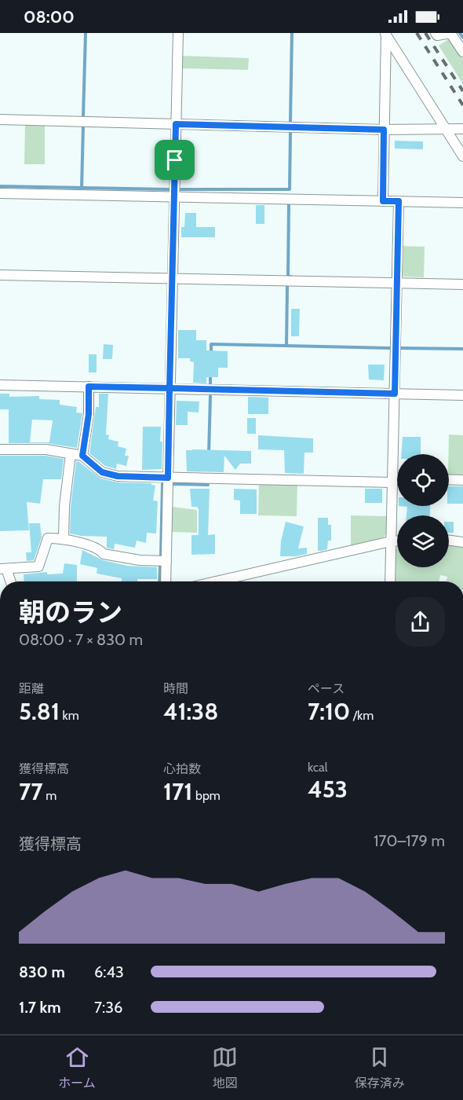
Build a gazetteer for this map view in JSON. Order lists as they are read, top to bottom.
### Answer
{
  "page": {
    "status": "08:00",
    "heading": ["朝のラン", "08:00 · 7 × 830 m"],
    "stats": [
      ["距離", "5.81 km"],
      ["時間", "41:38"],
      ["ペース", "7:10 /km"],
      ["獲得標高", "77 m"],
      ["心拍数", "171 bpm"],
      ["kcal", "453"]
    ],
    "chart": ["獲得標高", "170–179 m"],
    "list": [
      {
        "name": "830 m",
        "note": "6:43"
      },
      {
        "name": "1.7 km",
        "note": "7:36"
      }
    ],
    "tabs": ["ホーム", "地図", "保存済み"]
  }
}
